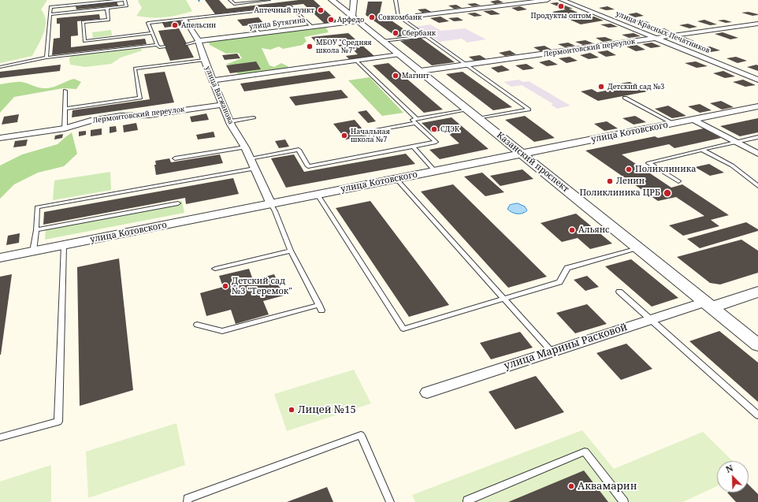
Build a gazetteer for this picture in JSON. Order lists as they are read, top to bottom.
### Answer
{
  "streets": {
    "street": [
      "улица Бутягина",
      "улица Красных Печатников",
      "Лермонтовский переулок",
      "улица Вагжанова",
      "улица Котовского",
      "Казанский проспект",
      "улица Марины Расковой"
    ]
  },
  "crossings": [
    ["улица Бутягина", "улица Вагжанова"],
    ["улица Бутягина", "Казанский проспект"],
    ["улица Красных Печатников", "Лермонтовский переулок"],
    ["Лермонтовский переулок", "улица Вагжанова"],
    ["Лермонтовский переулок", "Казанский проспект"],
    ["улица Вагжанова", "улица Котовского"],
    ["улица Котовского", "Казанский проспект"],
    ["Казанский проспект", "улица Марины Расковой"]
  ],
  "places": [
    "Продукты оптом",
    "Аптечный пункт",
    "Совкомбанк",
    "Арфедо",
    "Апельсин",
    "Сбербанк",
    "МБОУ \"Средняя школа №7\"",
    "Магнит",
    "Детский сад №3",
    "СДЭК",
    "Начальная школа №7",
    "Поликлиника",
    "Ленин",
    "Поликлиника ЦРБ",
    "Альянс",
    "Детский сад №3 \"Теремок\"",
    "Лицей №15",
    "Аквамарин"
  ],
  "north": "top left"
}
